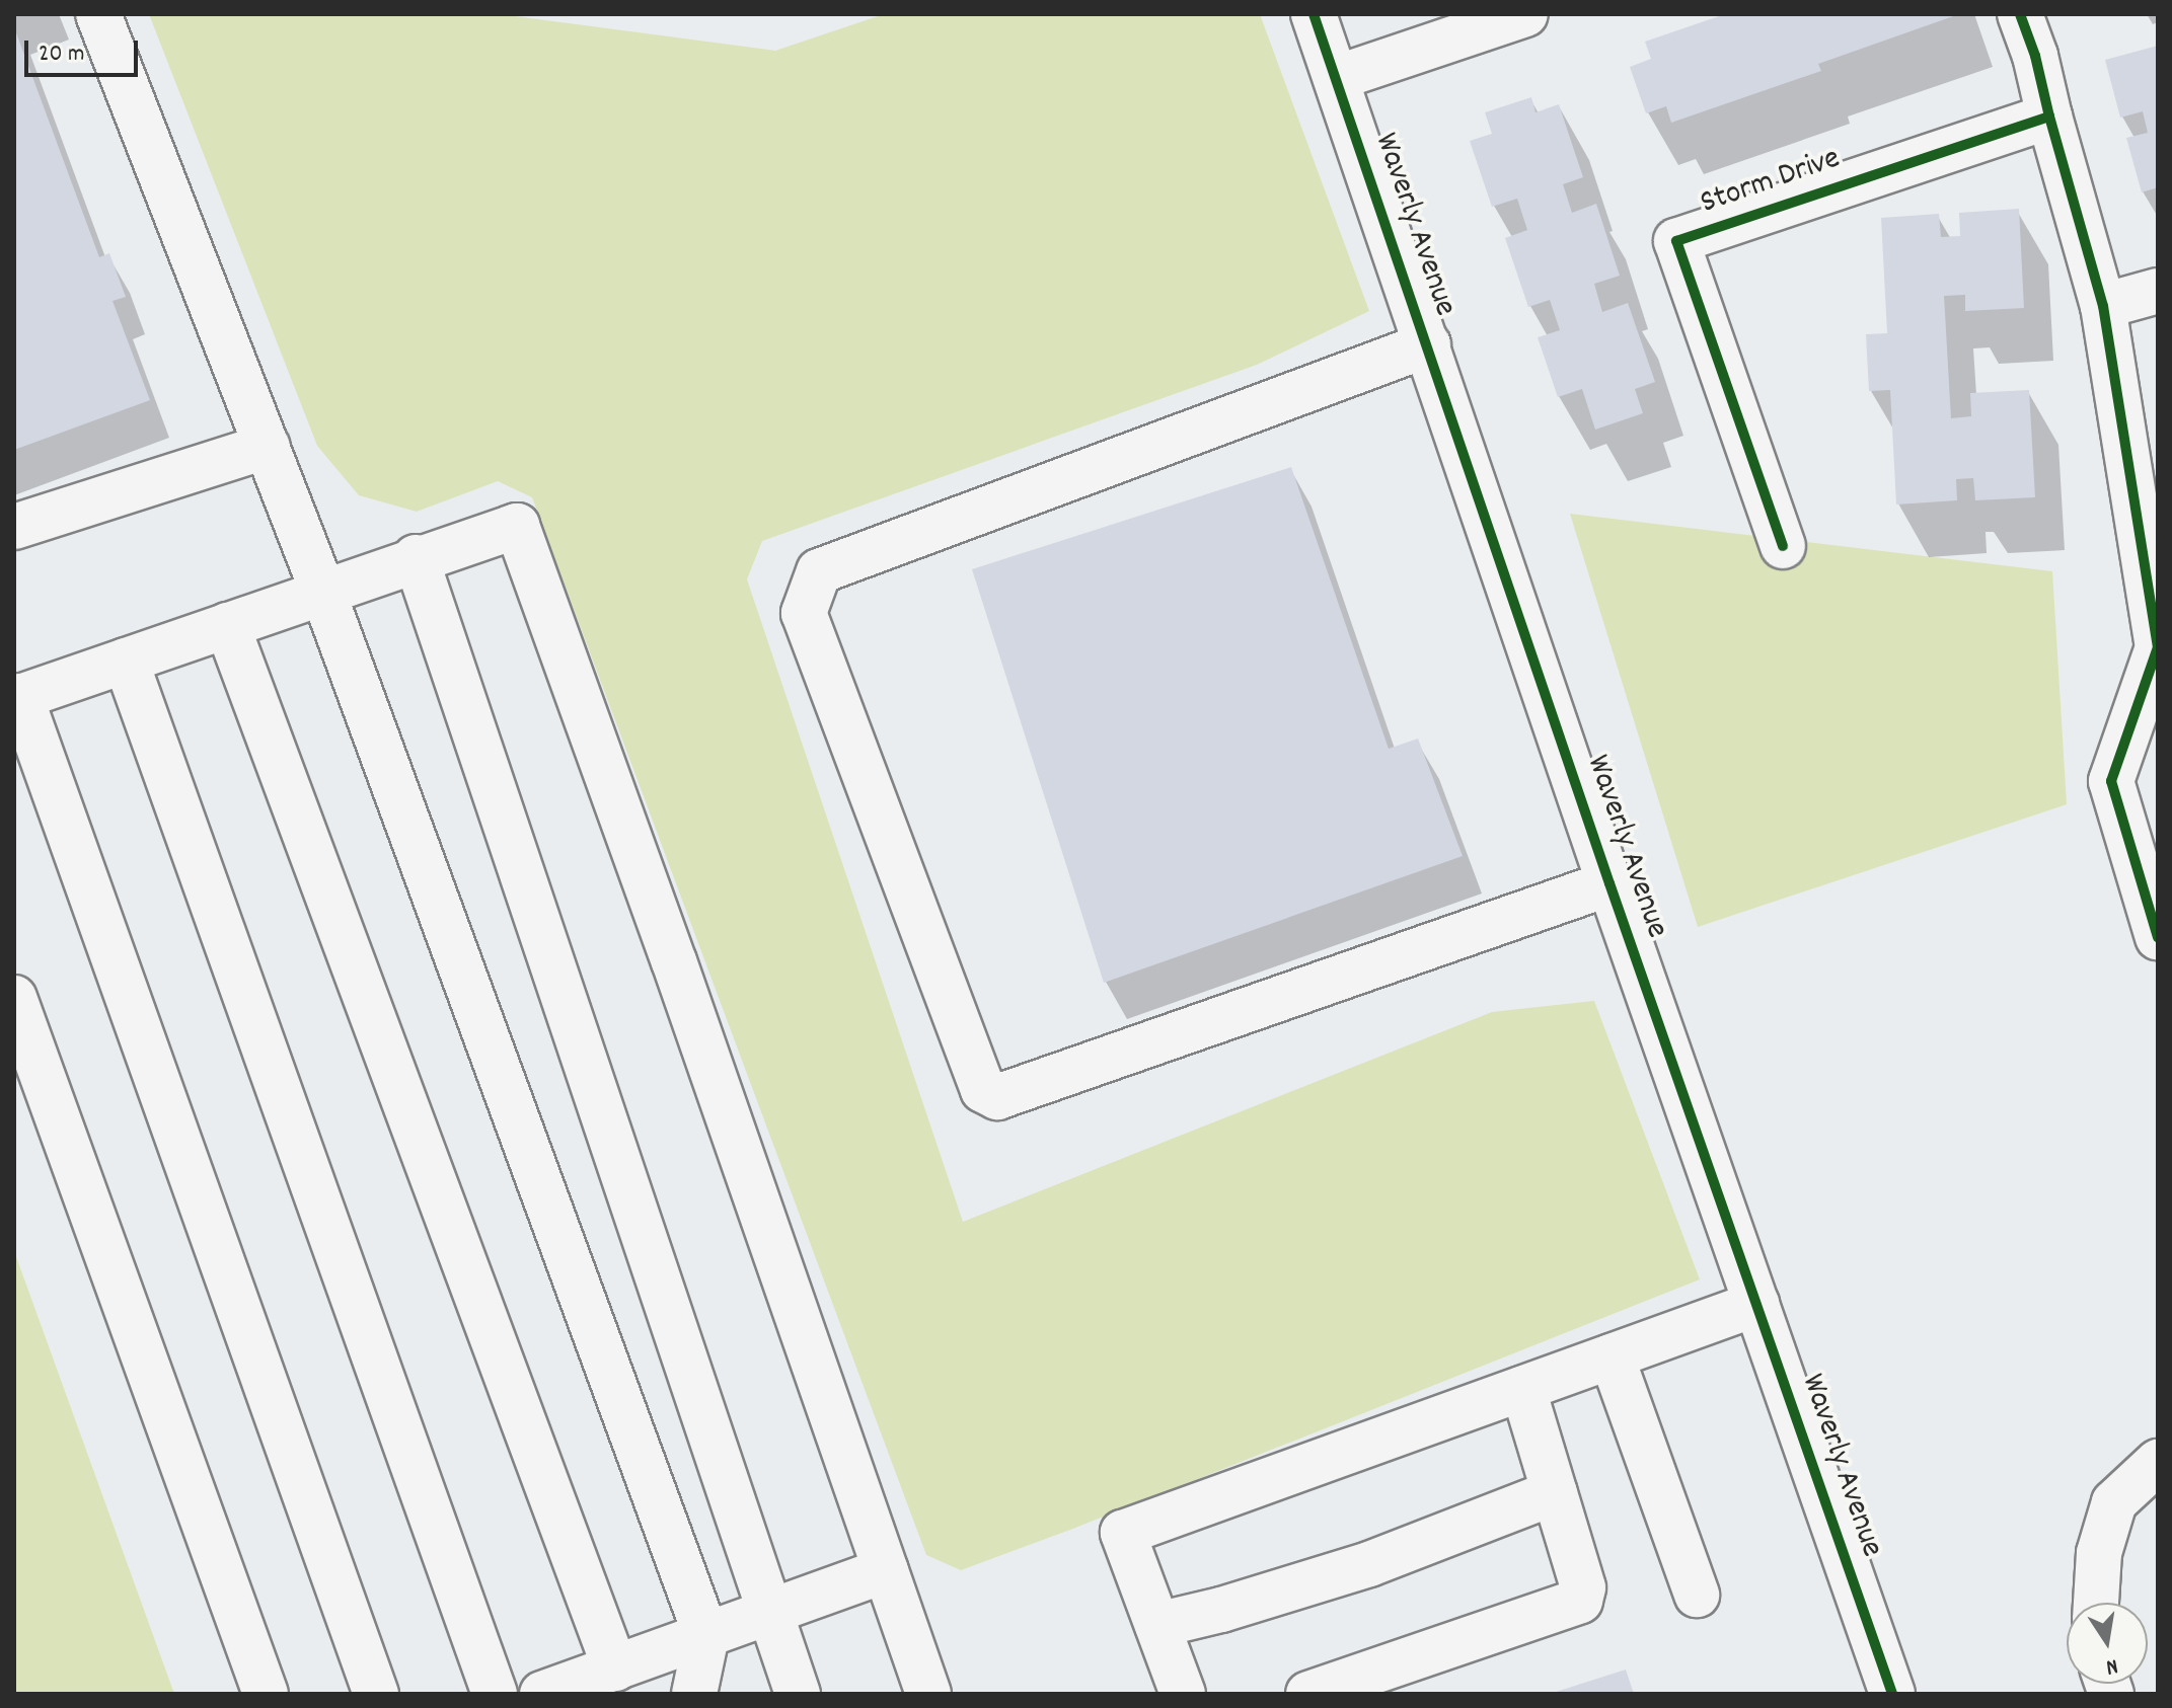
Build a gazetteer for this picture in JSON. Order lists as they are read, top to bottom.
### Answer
{
  "streets": {
    "street": ["Storm Drive", "Waverly Avenue"]
  },
  "scale_bar": "20 m",
  "north": "bottom"
}
